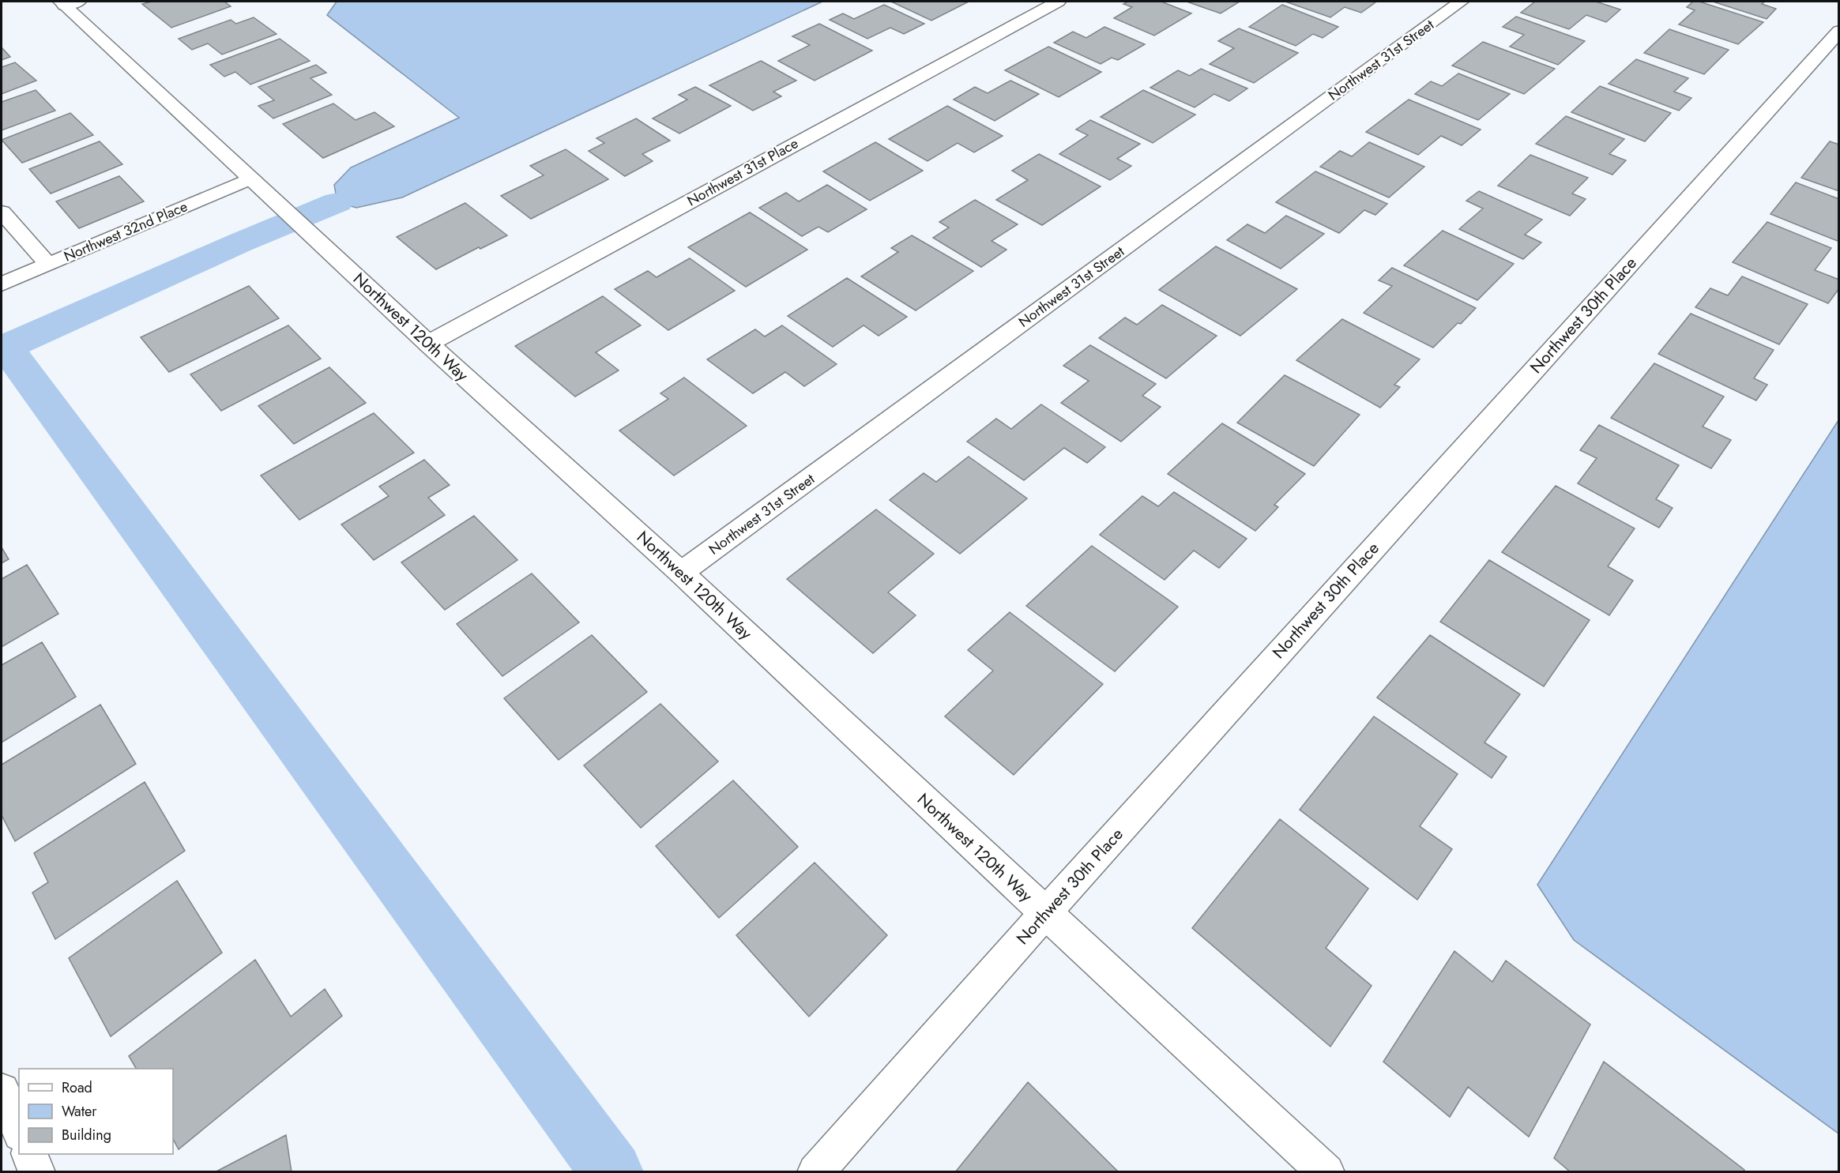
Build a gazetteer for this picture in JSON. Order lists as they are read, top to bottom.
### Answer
{
  "streets": {
    "street": [
      "Northwest 31st Street",
      "Northwest 31st Place",
      "Northwest 32nd Place",
      "Northwest 30th Place",
      "Northwest 120th Way"
    ]
  },
  "crossings": [
    ["Northwest 31st Street", "Northwest 120th Way"],
    ["Northwest 31st Place", "Northwest 120th Way"],
    ["Northwest 32nd Place", "Northwest 120th Way"],
    ["Northwest 30th Place", "Northwest 120th Way"]
  ],
  "legend": ["Road", "Water", "Building"]
}
